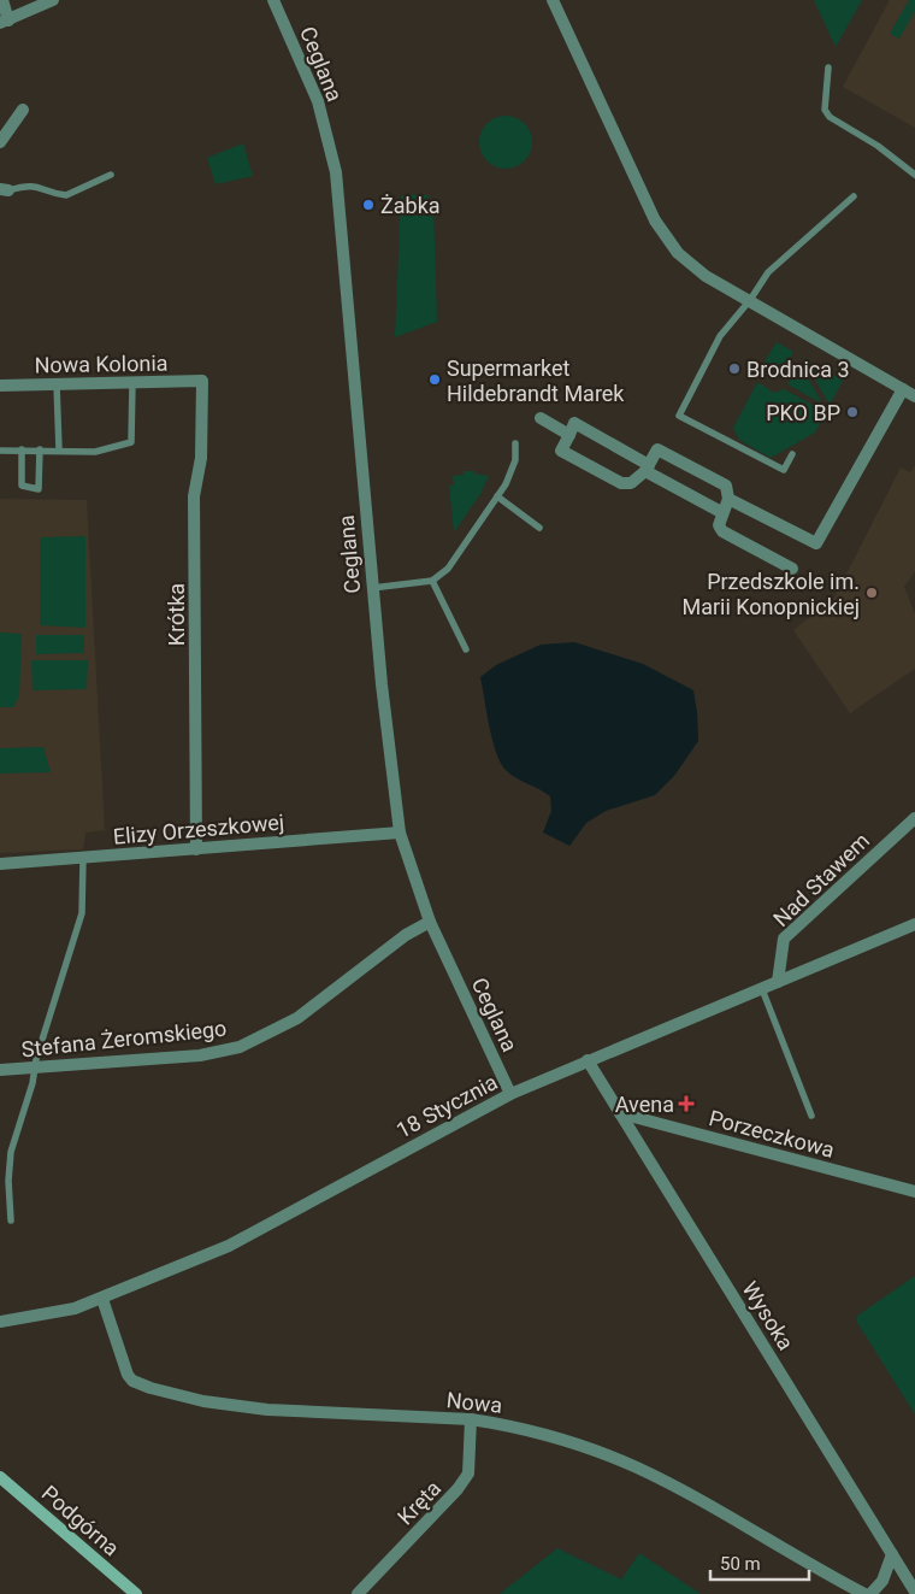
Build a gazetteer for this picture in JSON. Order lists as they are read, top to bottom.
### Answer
{
  "streets": {
    "main road": ["Podgórna"],
    "street": [
      "Ceglana",
      "Nowa Kolonia",
      "Krótka",
      "Elizy Orzeszkowej",
      "Nad Stawem",
      "Stefana Żeromskiego",
      "18 Stycznia",
      "Porzeczkowa",
      "Wysoka",
      "Nowa",
      "Kręta"
    ]
  },
  "crossings": [
    ["Ceglana", "Elizy Orzeszkowej"],
    ["Ceglana", "Stefana Żeromskiego"],
    ["Ceglana", "18 Stycznia"],
    ["Nowa Kolonia", "Krótka"],
    ["Krótka", "Elizy Orzeszkowej"],
    ["Nad Stawem", "18 Stycznia"],
    ["18 Stycznia", "Wysoka"],
    ["18 Stycznia", "Nowa"],
    ["Porzeczkowa", "Wysoka"],
    ["Nowa", "Kręta"]
  ],
  "places": {
    "other": [
      "Żabka",
      "Brodnica 3",
      "Supermarket Hildebrandt Marek",
      "PKO BP",
      "Przedszkole im. Marii Konopnickiej"
    ],
    "health": ["Avena"]
  },
  "scale_bar": "50 m"
}
